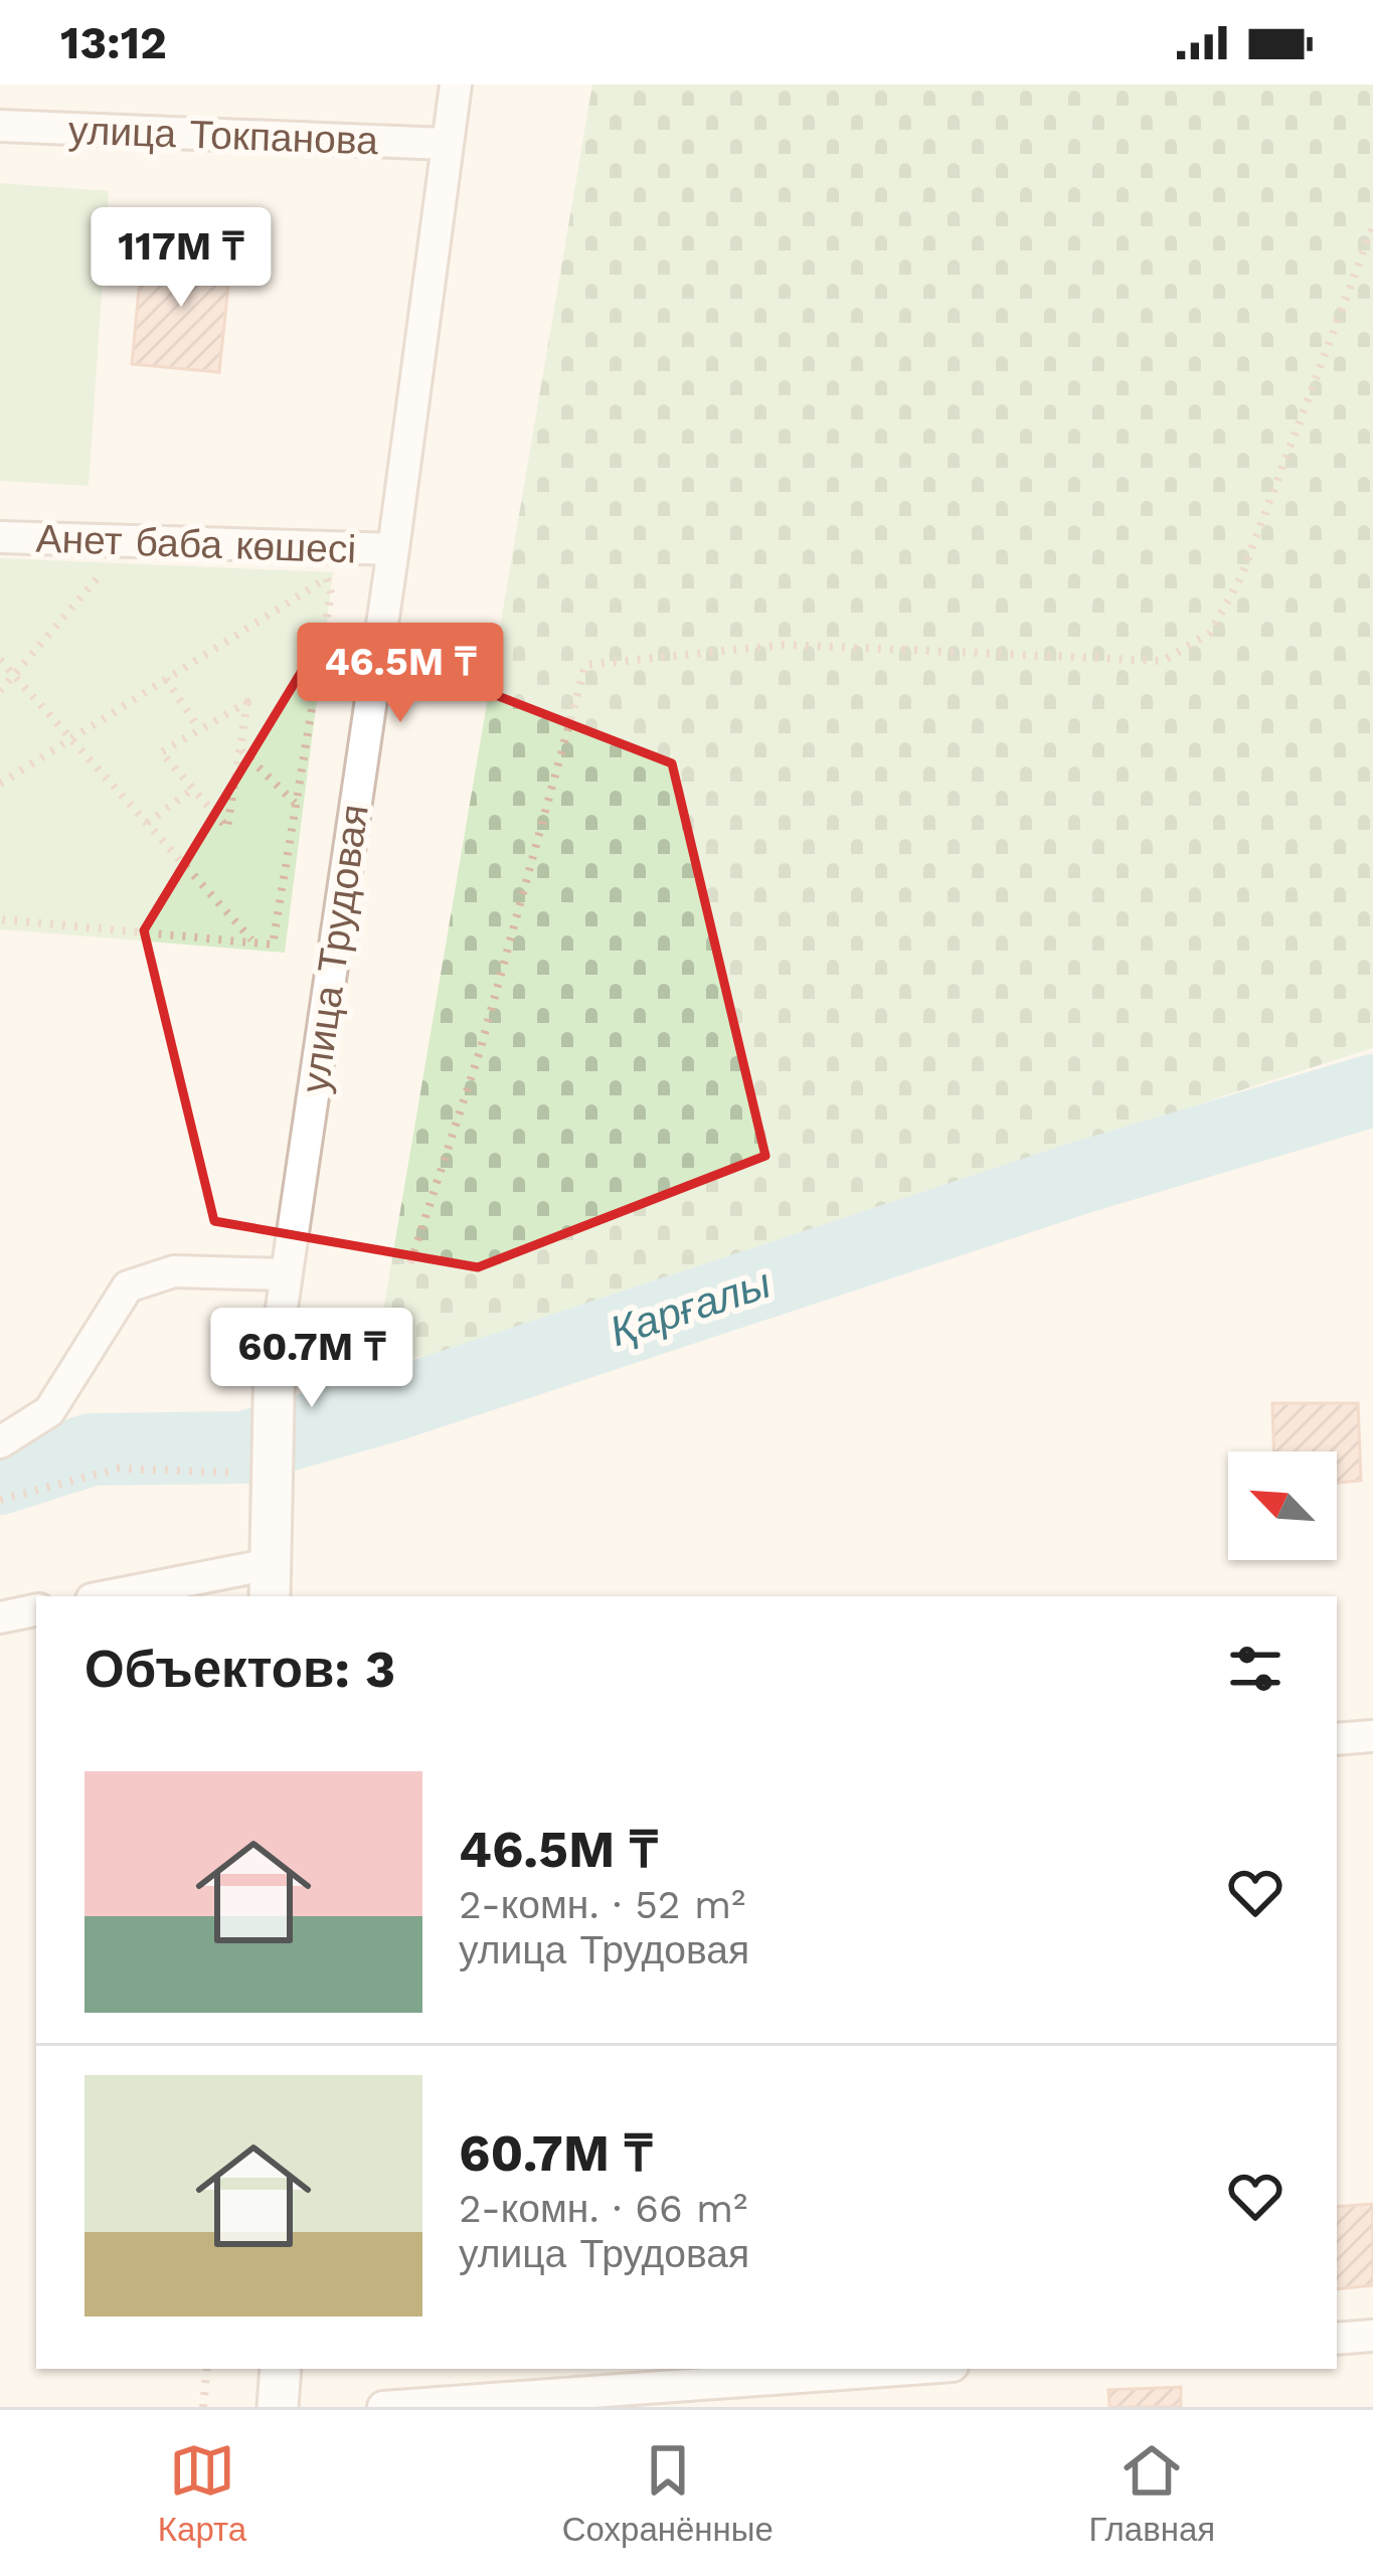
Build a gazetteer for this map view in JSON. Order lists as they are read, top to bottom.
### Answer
{
  "streets": {
    "street": ["улица Токпанова", "Анет баба көшесі", "улица Трудовая"]
  },
  "crossings": [
    ["улица Токпанова", "улица Трудовая"],
    ["Анет баба көшесі", "улица Трудовая"]
  ],
  "water": ["Қарғалы"],
  "north": "top left",
  "page": {
    "status": "13:12",
    "price": ["117M ₸", "46.5M ₸", "60.7M ₸"],
    "heading": "Объектов: 3",
    "list": [
      {
        "name": "46.5M ₸",
        "note": "2-комн. · 52 m² · улица Трудовая"
      },
      {
        "name": "60.7M ₸",
        "note": "2-комн. · 66 m² · улица Трудовая"
      }
    ],
    "tabs": ["Карта", "Сохранённые", "Главная"]
  }
}
